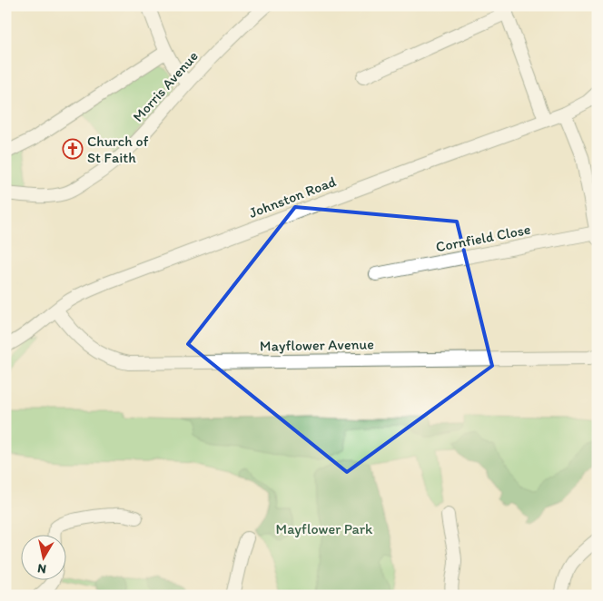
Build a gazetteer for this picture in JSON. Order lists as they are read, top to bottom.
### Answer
{
  "streets": {
    "street": [
      "Morris Avenue",
      "Johnston Road",
      "Cornfield Close",
      "Mayflower Avenue"
    ]
  },
  "crossings": [
    ["Johnston Road", "Mayflower Avenue"]
  ],
  "parks": ["Mayflower Park"],
  "places": {
    "church": ["Church of St Faith"]
  },
  "north": "bottom"
}
